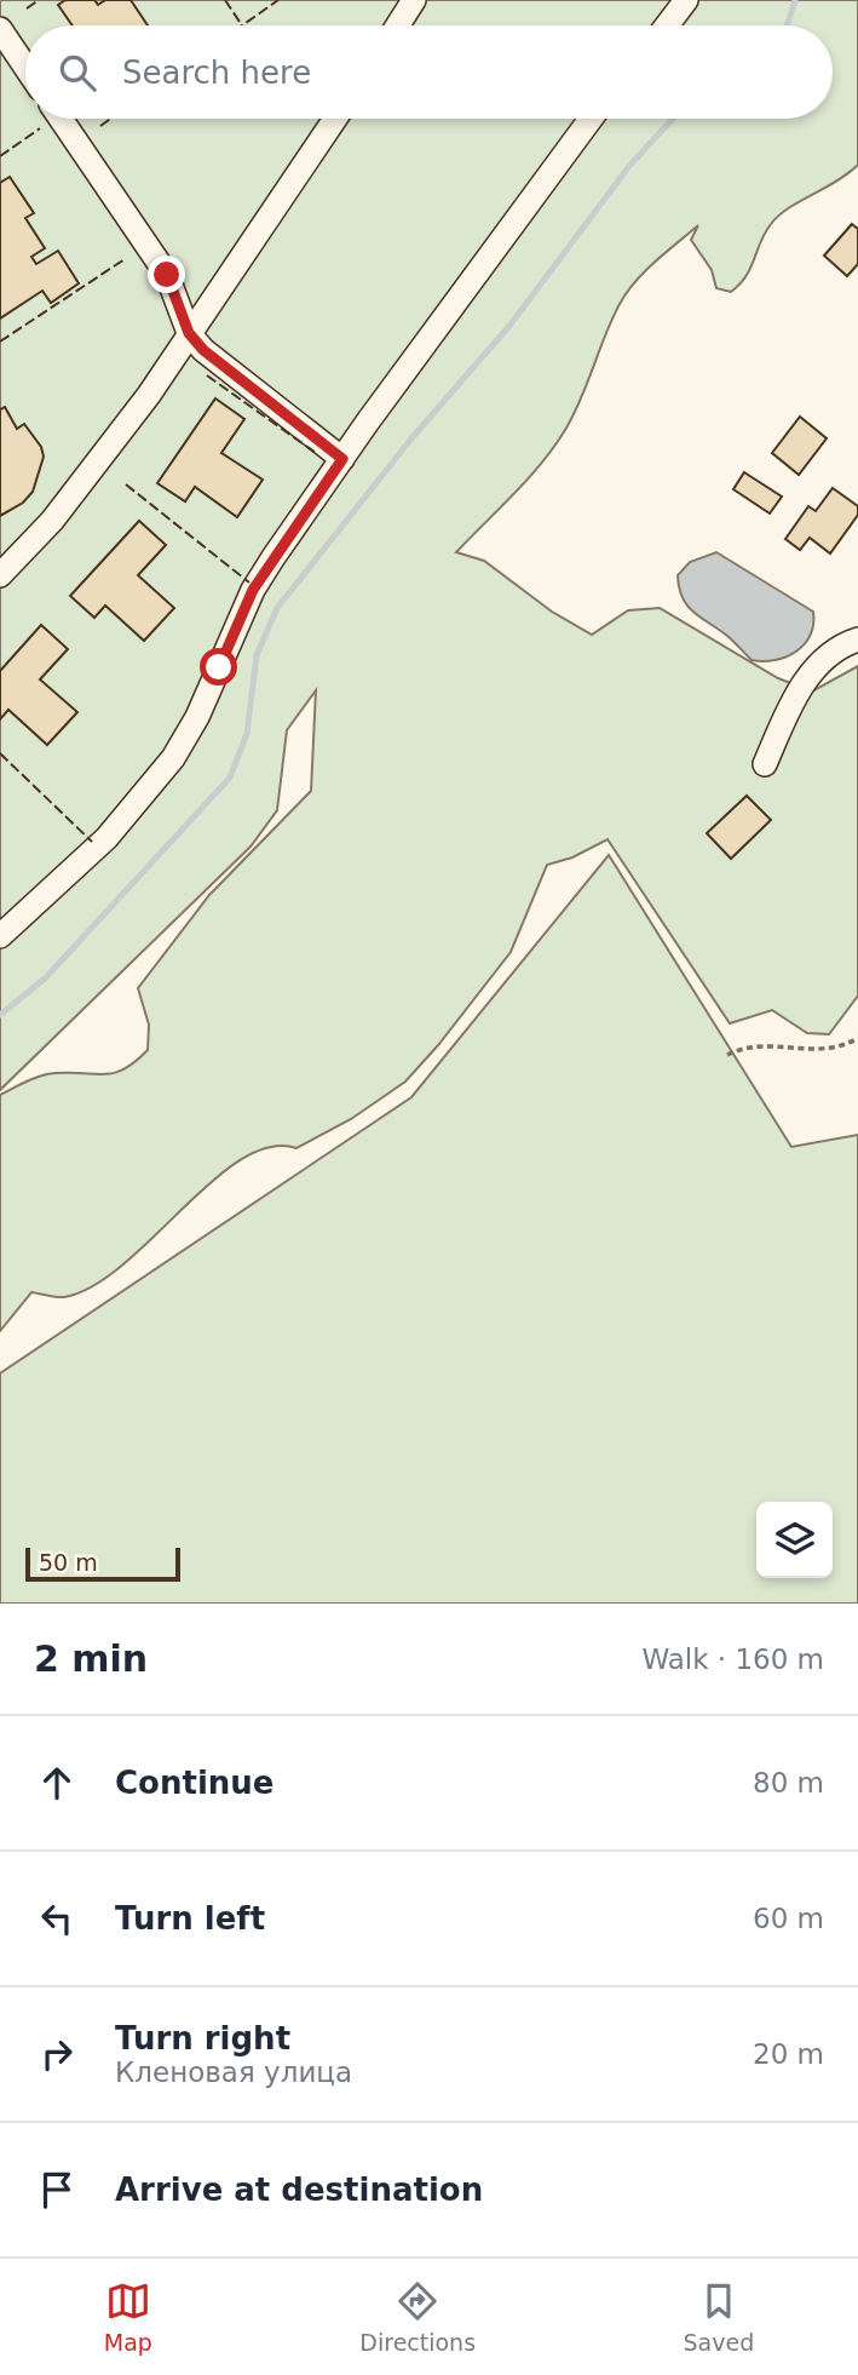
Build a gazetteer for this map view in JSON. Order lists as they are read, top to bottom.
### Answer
{
  "scale_bar": "50 m",
  "page": {
    "search": "Search here",
    "scale": "50 m",
    "heading": ["2 min", "Walk · 160 m"],
    "list": [
      ["Continue", "80 m"],
      ["Turn left", "60 m"],
      ["Turn right", "Кленовая улица", "20 m"],
      "Arrive at destination"
    ],
    "nav": ["Map", "Directions", "Saved"]
  }
}
